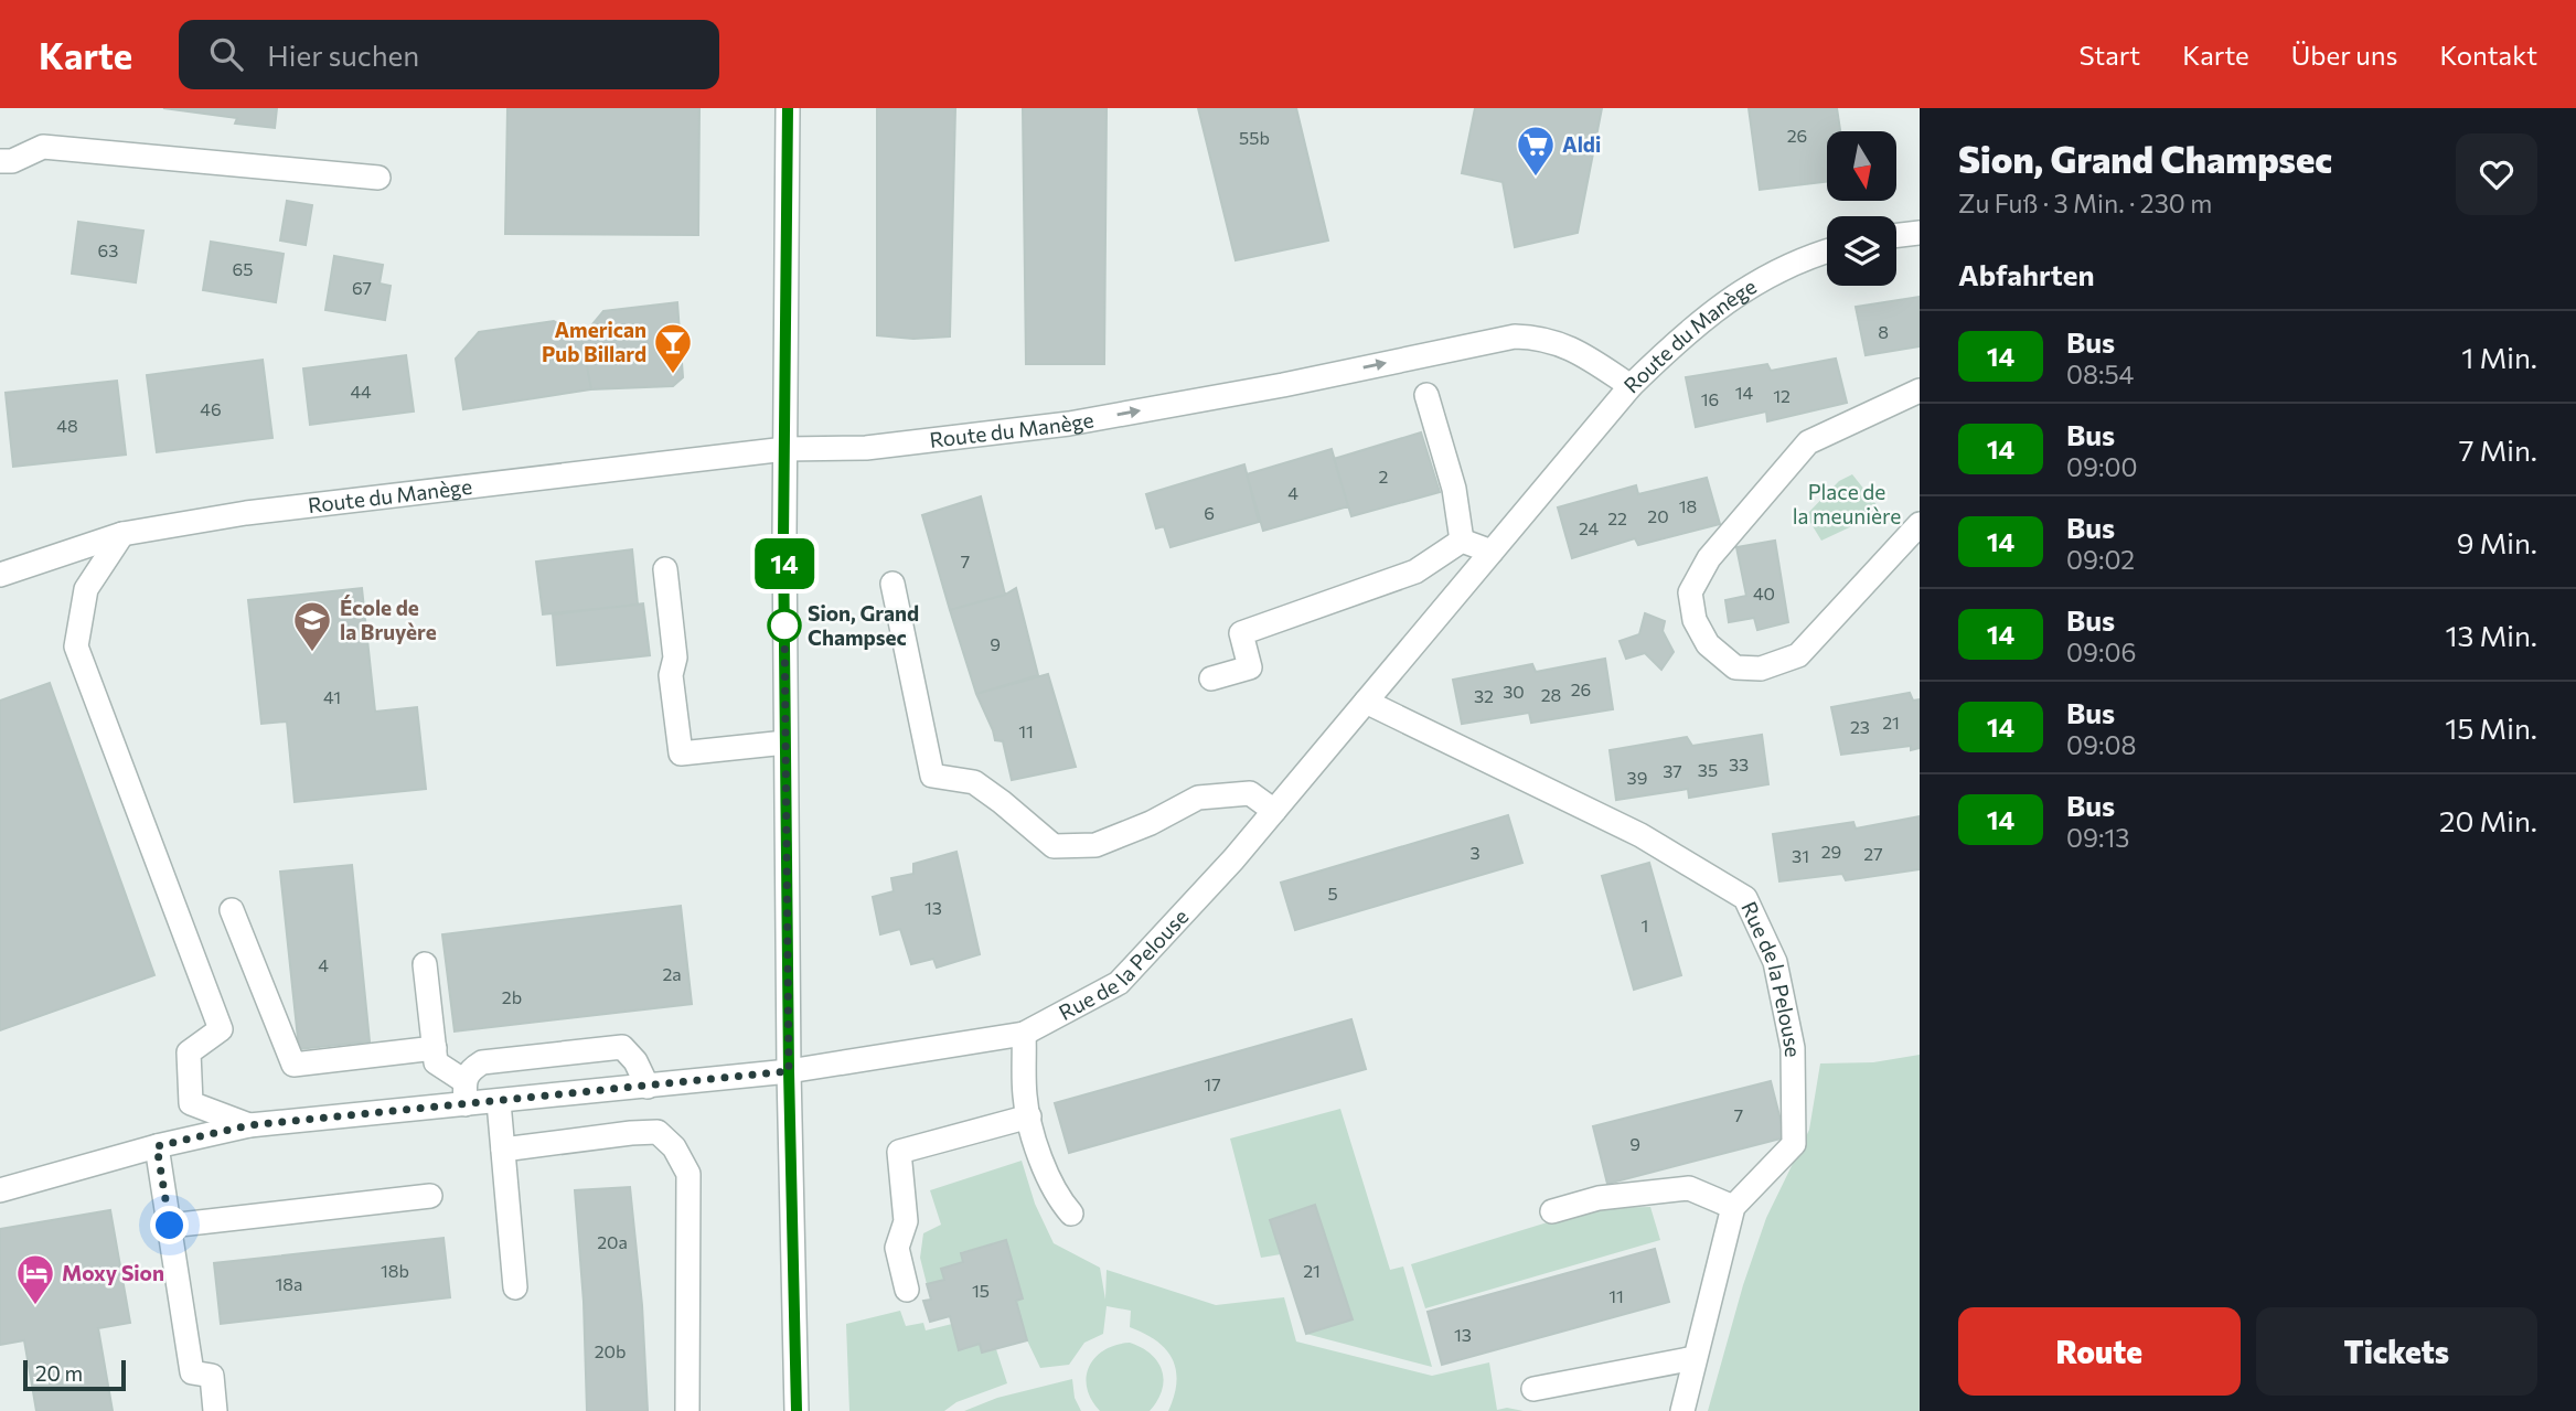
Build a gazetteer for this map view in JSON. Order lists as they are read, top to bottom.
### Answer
{
  "streets": {
    "street": ["Route du Manège", "Rue de la Pelouse"]
  },
  "crossings": [
    ["Route du Manège", "Rue de la Pelouse"]
  ],
  "one_way": ["Route du Manège"],
  "parks": ["Place de la meunière"],
  "places": {
    "supermarket": ["Aldi"],
    "bar": ["American Pub Billard"],
    "other": ["Sion, Grand Champsec"],
    "school or university": ["École de la Bruyère"],
    "hotel": ["Moxy Sion"]
  },
  "lines": ["bus line 14"],
  "house_numbers": [
    "26",
    "55b",
    "63",
    "65",
    "67",
    "8",
    "44",
    "14",
    "12",
    "16",
    "46",
    "48",
    "2",
    "4",
    "18",
    "6",
    "20",
    "22",
    "24",
    "7",
    "40",
    "9",
    "26",
    "30",
    "28",
    "32",
    "41",
    "21",
    "23",
    "11",
    "33",
    "35",
    "37",
    "39",
    "29",
    "3",
    "27",
    "31",
    "5",
    "13",
    "1",
    "4",
    "2a",
    "2b",
    "17",
    "7",
    "9",
    "20a",
    "18b",
    "21",
    "18a",
    "15",
    "11",
    "13",
    "20b"
  ],
  "scale_bar": "20 m",
  "north": "bottom",
  "page": {
    "header": "Karte",
    "search": "Hier suchen",
    "nav": [
      "Start",
      "Karte",
      "Über uns",
      "Kontakt"
    ],
    "on_map": "14",
    "heading": [
      ["Sion, Grand Champsec", "Zu Fuß · 3 Min. · 230 m"],
      "Abfahrten"
    ],
    "list": [
      {
        "mark": "14",
        "name": "Bus",
        "note": "08:54",
        "value": "1 Min."
      },
      {
        "mark": "14",
        "name": "Bus",
        "note": "09:00",
        "value": "7 Min."
      },
      {
        "mark": "14",
        "name": "Bus",
        "note": "09:02",
        "value": "9 Min."
      },
      {
        "mark": "14",
        "name": "Bus",
        "note": "09:06",
        "value": "13 Min."
      },
      {
        "mark": "14",
        "name": "Bus",
        "note": "09:08",
        "value": "15 Min."
      },
      {
        "mark": "14",
        "name": "Bus",
        "note": "09:13",
        "value": "20 Min."
      }
    ],
    "buttons": ["Route", "Tickets"],
    "scale": "20 m"
  }
}
